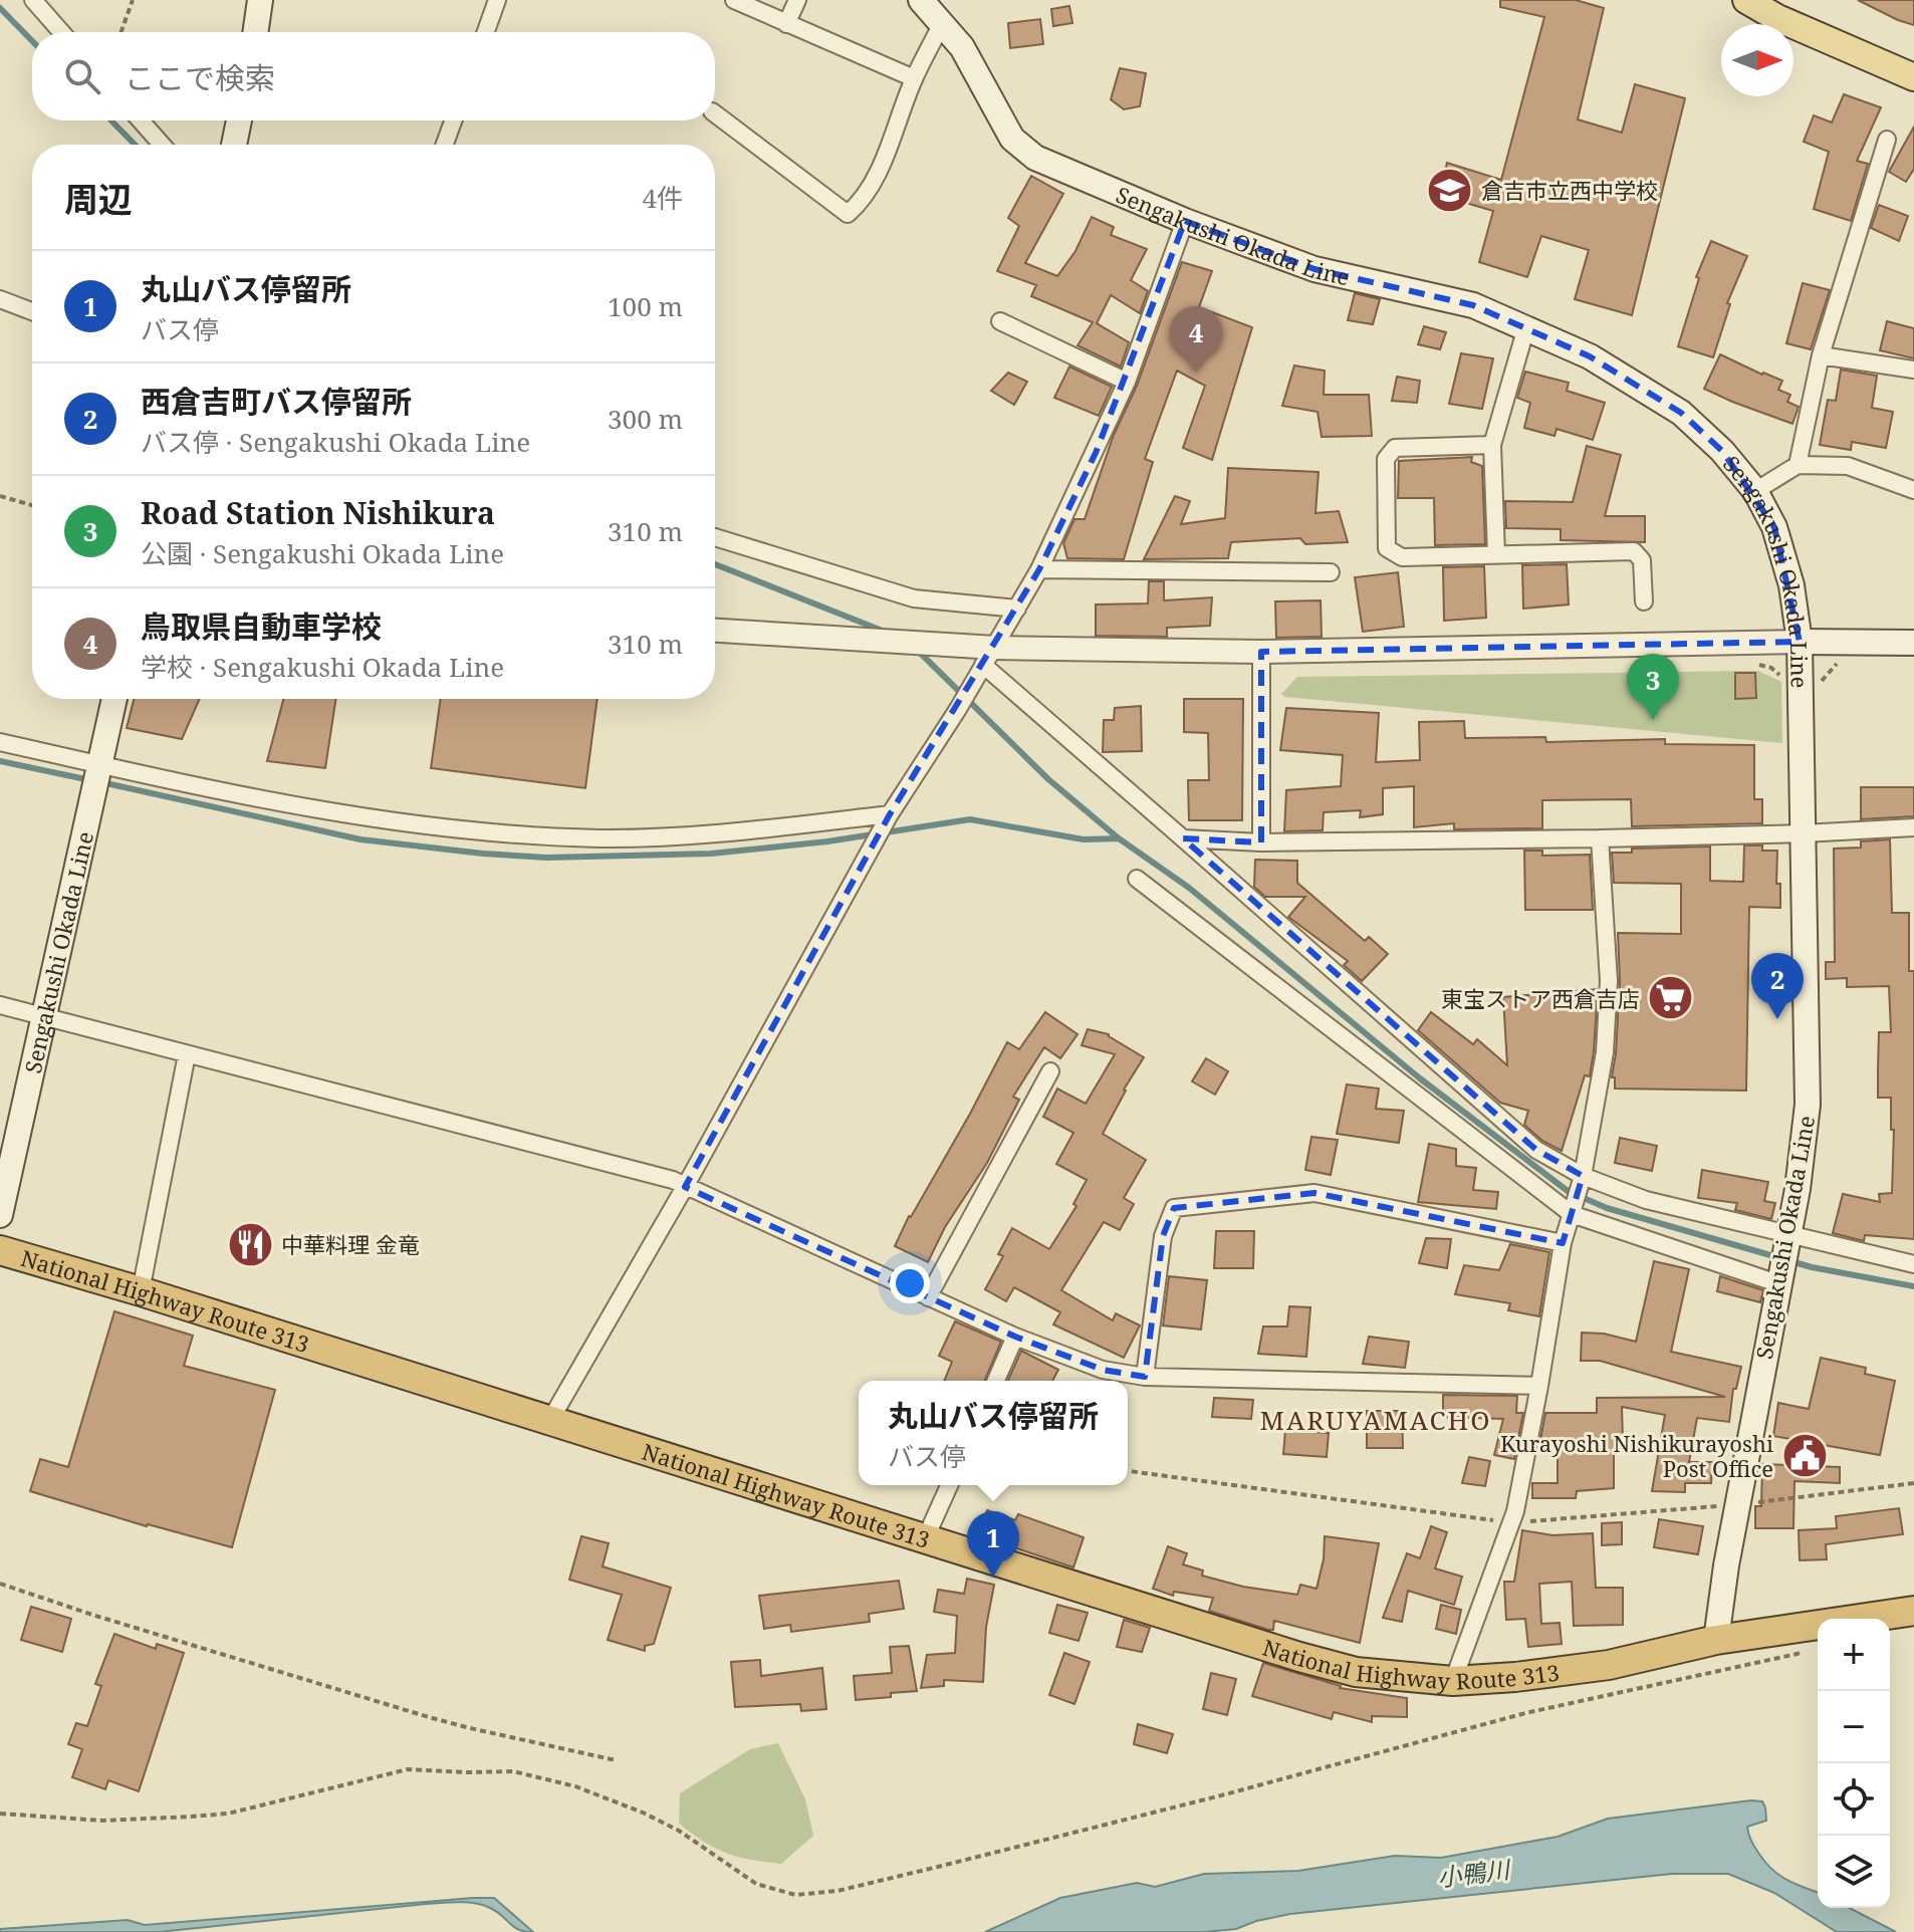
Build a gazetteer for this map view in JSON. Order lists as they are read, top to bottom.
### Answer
{
  "streets": {
    "highway": ["National Highway Route 313"],
    "main road": ["Sengakushi Okada Line"]
  },
  "crossings": [
    ["Sengakushi Okada Line", "National Highway Route 313"]
  ],
  "districts": ["MARUYAMACHO"],
  "water": ["小鴨川"],
  "places": {
    "school or university": ["倉吉市立西中学校"],
    "supermarket": ["東宝ストア西倉吉店"],
    "restaurant": ["中華料理 金竜"],
    "public building": ["Kurayoshi Nishikurayoshi Post Office"]
  },
  "north": "right",
  "page": {
    "search": "ここで検索",
    "heading": ["周辺", "4件"],
    "list": [
      {
        "mark": "1",
        "name": "丸山バス停留所",
        "note": "バス停",
        "value": "100 m"
      },
      {
        "mark": "2",
        "name": "西倉吉町バス停留所",
        "note": "バス停 · Sengakushi Okada Line",
        "value": "300 m"
      },
      {
        "mark": "3",
        "name": "Road Station Nishikura",
        "note": "公園 · Sengakushi Okada Line",
        "value": "310 m"
      },
      {
        "mark": "4",
        "name": "鳥取県自動車学校",
        "note": "学校 · Sengakushi Okada Line",
        "value": "310 m"
      }
    ],
    "pins": [
      "4",
      "3",
      "2",
      "1"
    ],
    "popup": ["丸山バス停留所", "バス停"],
    "map_buttons": ["+", "−"]
  }
}
